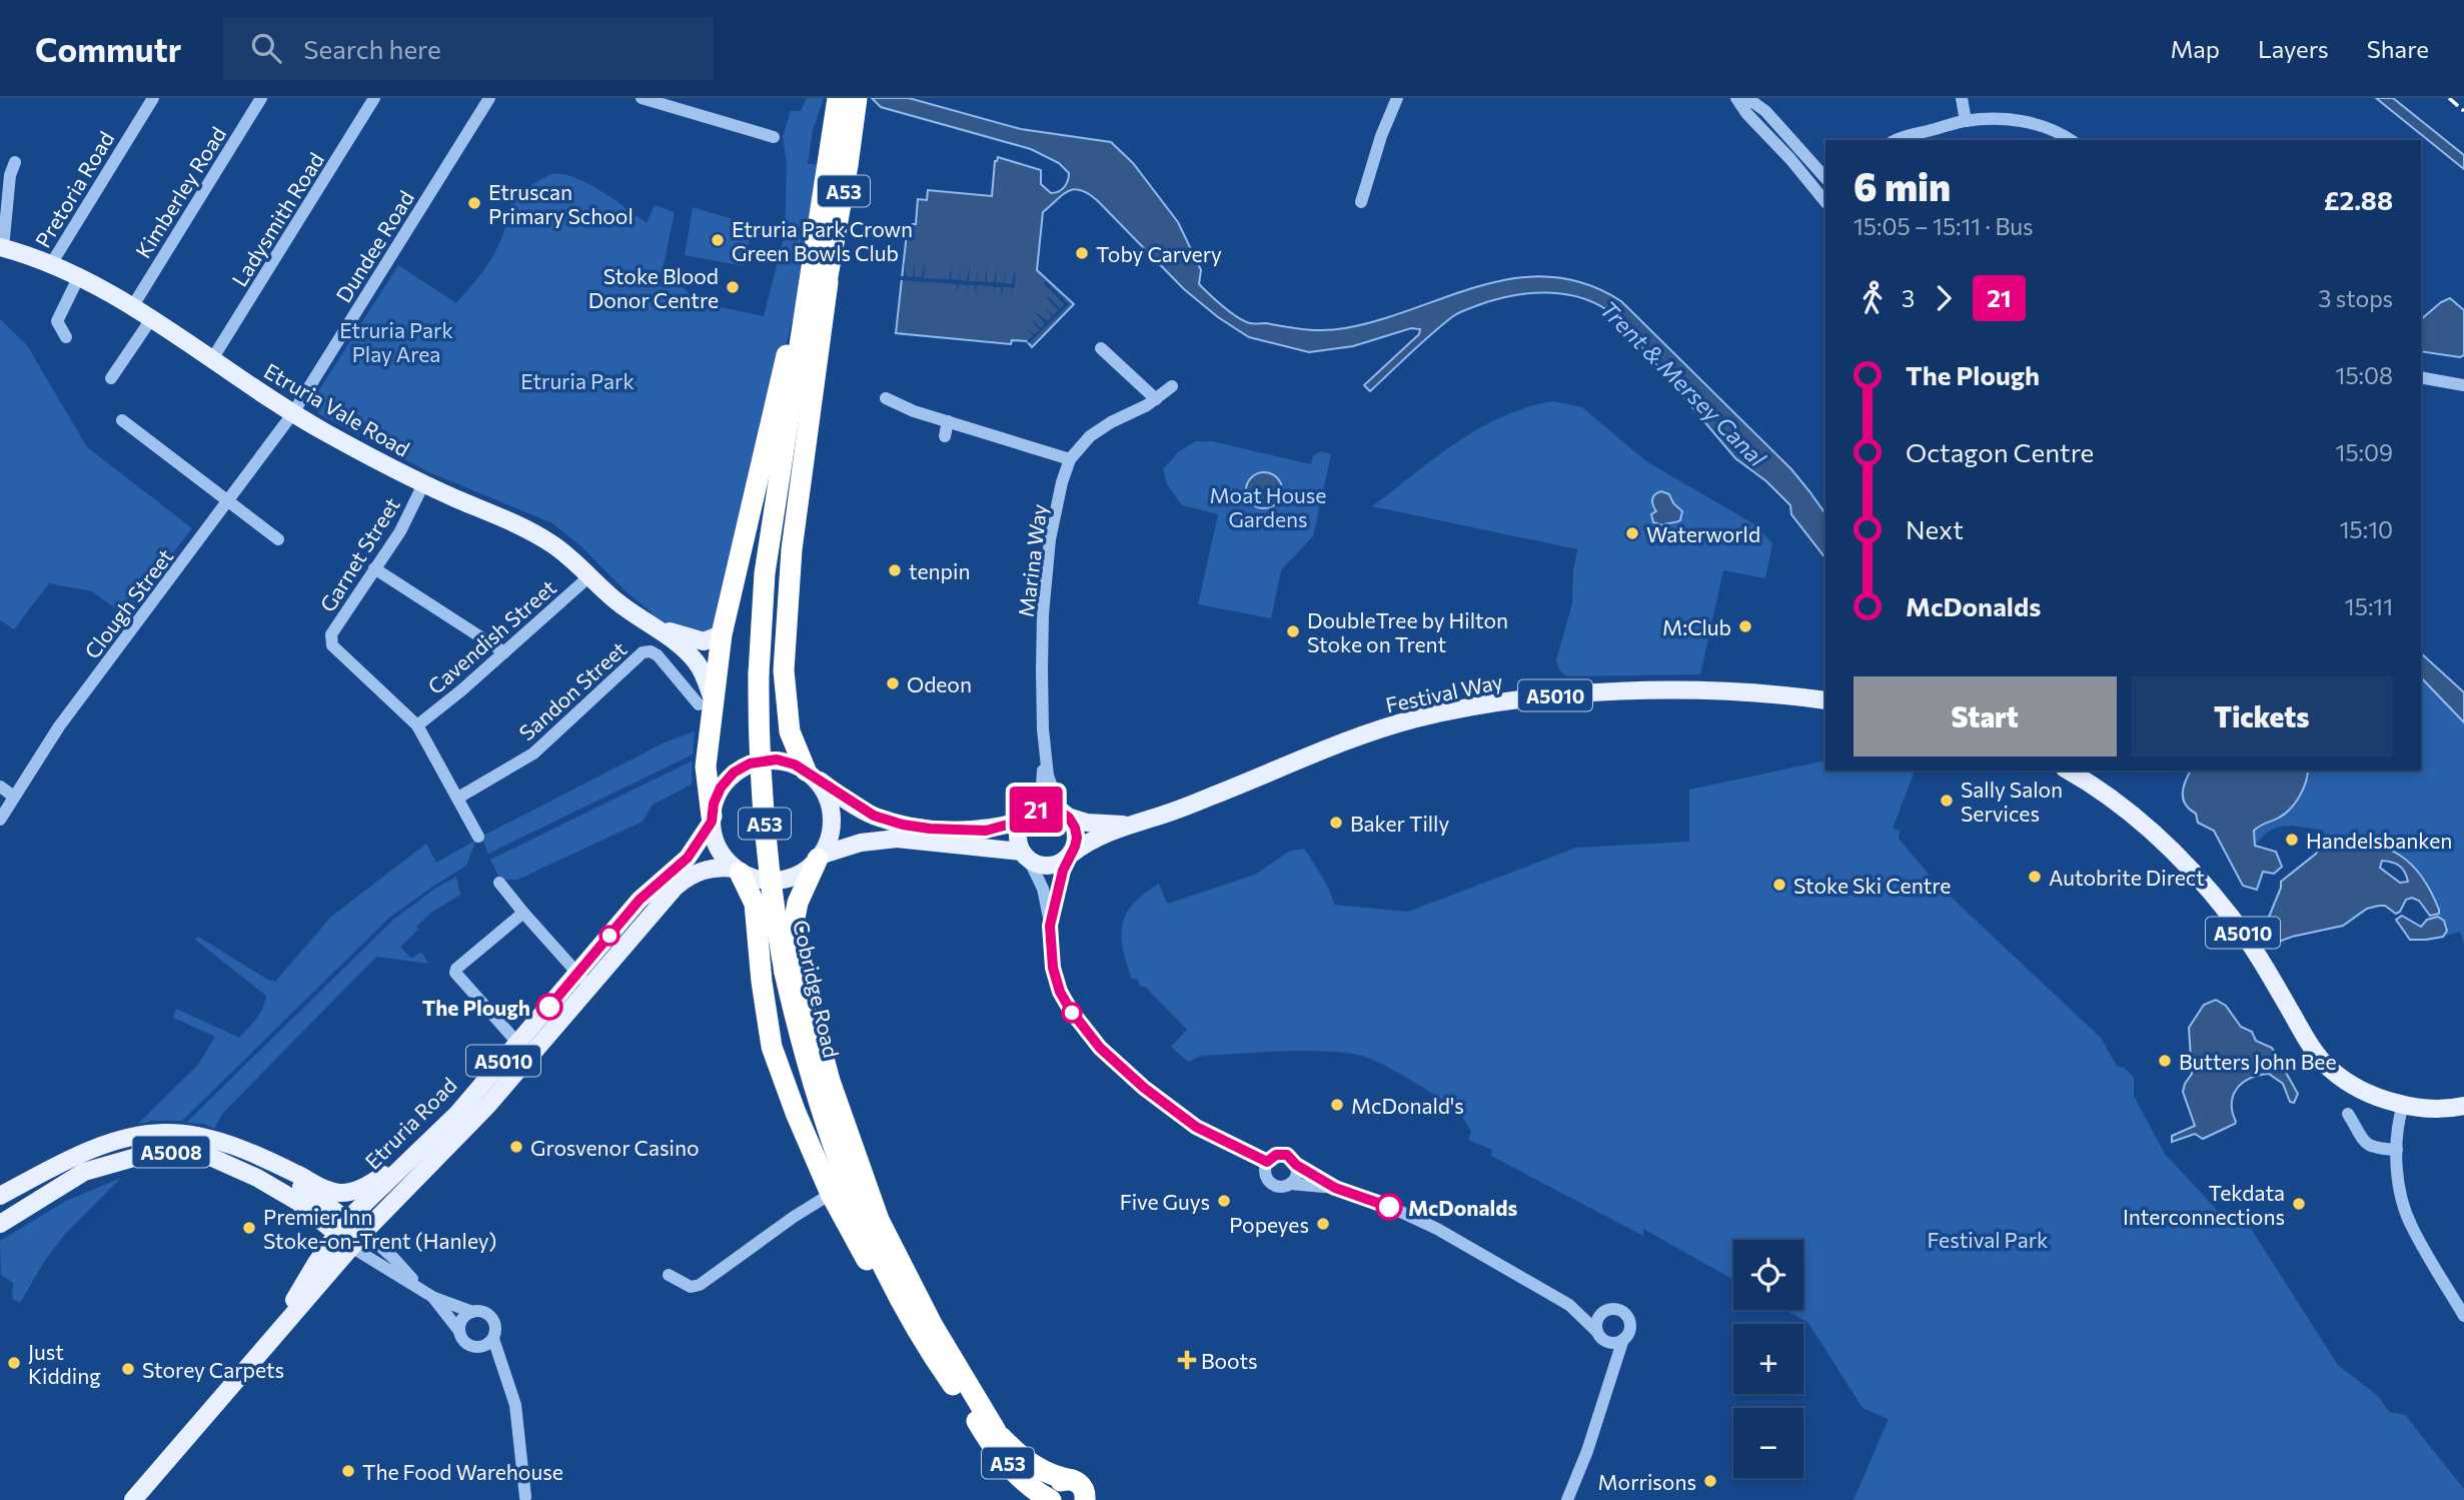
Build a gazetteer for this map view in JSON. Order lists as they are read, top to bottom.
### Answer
{
  "streets": {
    "highway": ["A53", "Cobridge Road"],
    "main road": [
      "Etruria Vale Road",
      "Festival Way",
      "A5010",
      "Etruria Road",
      "A5008"
    ],
    "street": [
      "Pretoria Road",
      "Kimberley Road",
      "Ladysmith Road",
      "Dundee Road",
      "Garnet Street",
      "Marina Way",
      "Clough Street",
      "Cavendish Street",
      "Sandon Street"
    ]
  },
  "crossings": [
    ["Pretoria Road", "Etruria Vale Road"],
    ["A53", "Cobridge Road"],
    ["Kimberley Road", "Etruria Vale Road"],
    ["Ladysmith Road", "Etruria Vale Road"],
    ["Dundee Road", "Etruria Vale Road"],
    ["Dundee Road", "Clough Street"],
    ["Etruria Vale Road", "Garnet Street"],
    ["Etruria Vale Road", "Clough Street"],
    ["Etruria Vale Road", "Cavendish Street"],
    ["Garnet Street", "Cavendish Street"],
    ["Marina Way", "Festival Way"],
    ["Marina Way", "A5010"],
    ["Festival Way", "A5010"],
    ["A5010", "Etruria Road"],
    ["Etruria Road", "A5008"]
  ],
  "water": ["Trent & Mersey Canal"],
  "parks": [
    "Etruria Park Play Area",
    "Etruria Park",
    "Moat House Gardens",
    "Festival Park"
  ],
  "places": {
    "other": [
      "Etruscan Primary School",
      "Etruria Park Crown Green Bowls Club",
      "Toby Carvery",
      "Stoke Blood Donor Centre",
      "Waterworld",
      "tenpin",
      "M:Club",
      "DoubleTree by Hilton Stoke on Trent",
      "Odeon",
      "Sally Salon Services",
      "Baker Tilly",
      "Handelsbanken",
      "Autobrite Direct",
      "Stoke Ski Centre",
      "The Plough",
      "Butters John Bee",
      "McDonald's",
      "Grosvenor Casino",
      "Five Guys",
      "Tekdata Interconnections",
      "McDonalds",
      "Popeyes",
      "Premier Inn Stoke-on-Trent (Hanley)",
      "Just Kidding",
      "Storey Carpets",
      "The Food Warehouse",
      "Morrisons"
    ],
    "health": ["Boots"]
  },
  "lines": ["bus line 21"],
  "page": {
    "header": "Commutr",
    "search": "Search here",
    "nav": ["Map", "Layers", "Share"],
    "on_map": "21",
    "heading": ["6 min", "15:05 – 15:11 · Bus", "£2.88"],
    "legs": ["3", "21", "3 stops"],
    "list": [
      {
        "name": "The Plough",
        "value": "15:08"
      },
      {
        "name": "Octagon Centre",
        "value": "15:09"
      },
      {
        "name": "Next",
        "value": "15:10"
      },
      {
        "name": "McDonalds",
        "value": "15:11"
      }
    ],
    "buttons": ["Start", "Tickets"],
    "map_buttons": ["+", "−"]
  }
}
